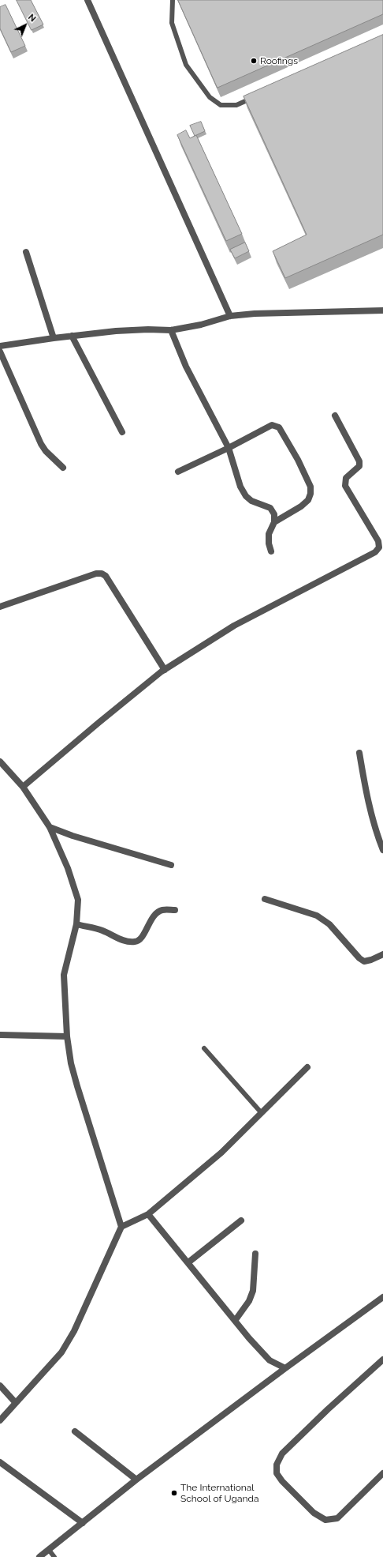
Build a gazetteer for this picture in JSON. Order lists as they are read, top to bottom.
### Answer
{
  "places": ["Roofings", "The International School of Uganda"],
  "north": "top right"
}
